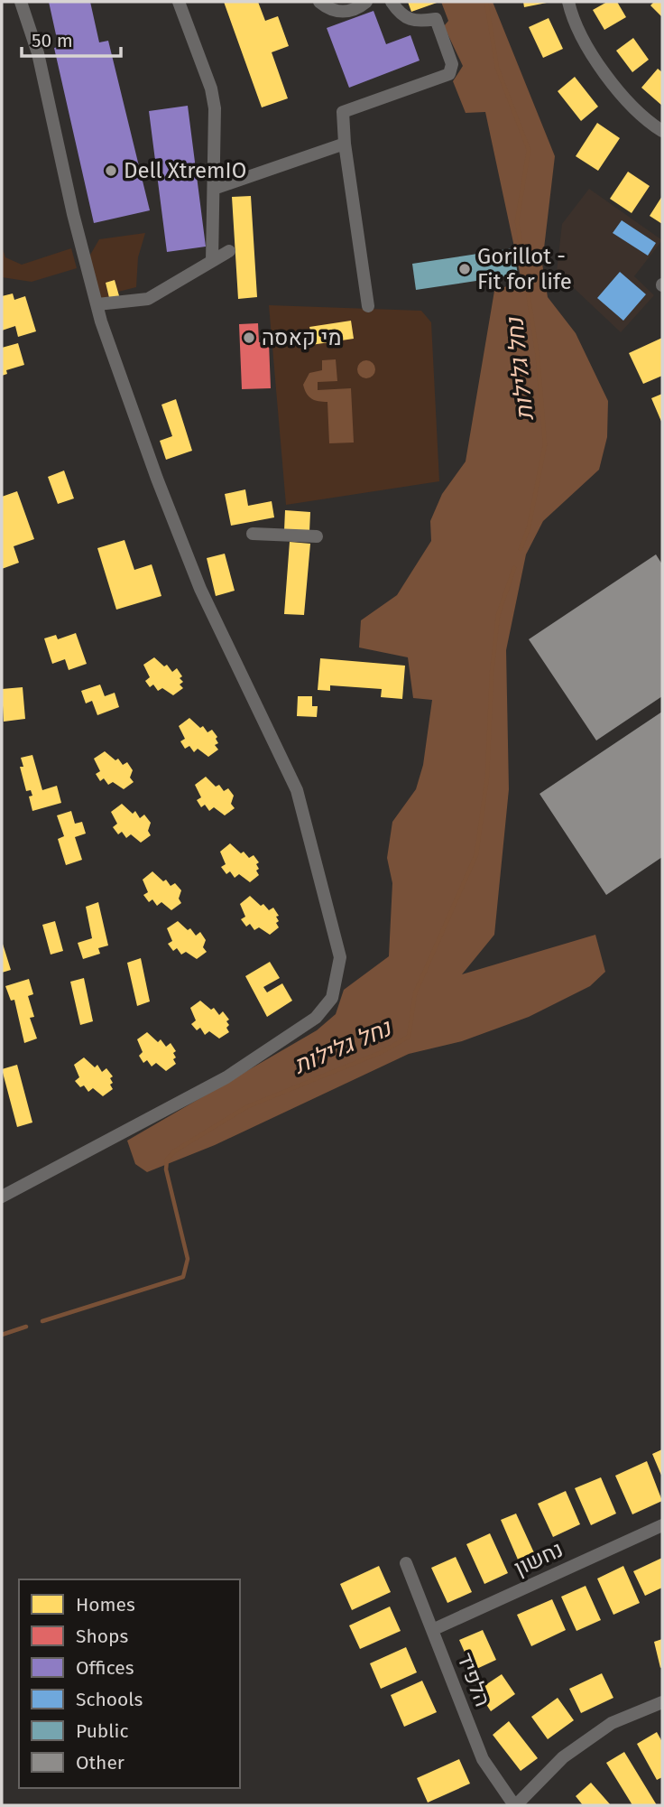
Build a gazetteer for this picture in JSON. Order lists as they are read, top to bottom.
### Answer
{
  "streets": {
    "street": ["נחשון", "הלפיד"]
  },
  "crossings": [
    ["נחשון", "הלפיד"]
  ],
  "water": ["נחל גלילות"],
  "places": ["Dell XtremIO", "Gorillot - Fit for life", "מי קאסה"],
  "legend": [
    "Homes",
    "Shops",
    "Offices",
    "Schools",
    "Public",
    "Other"
  ],
  "scale_bar": "50 m"
}
